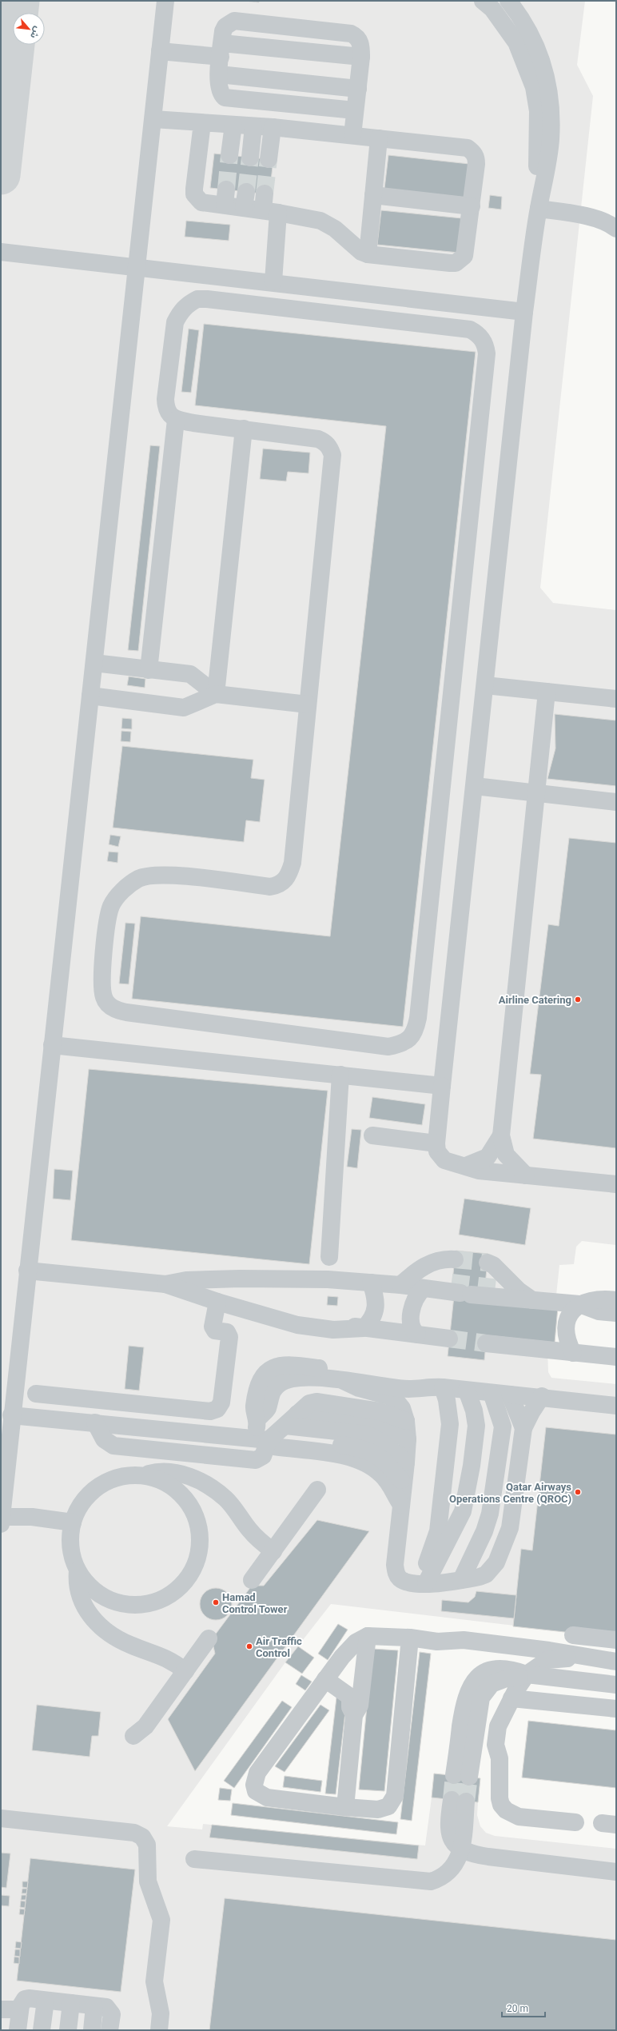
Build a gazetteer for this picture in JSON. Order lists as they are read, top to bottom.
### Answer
{
  "places": [
    "Airline Catering",
    "Qatar Airways Operations Centre (QROC)",
    "Hamad Control Tower",
    "Air Traffic Control"
  ],
  "scale_bar": "20 m",
  "north": "bottom right"
}
